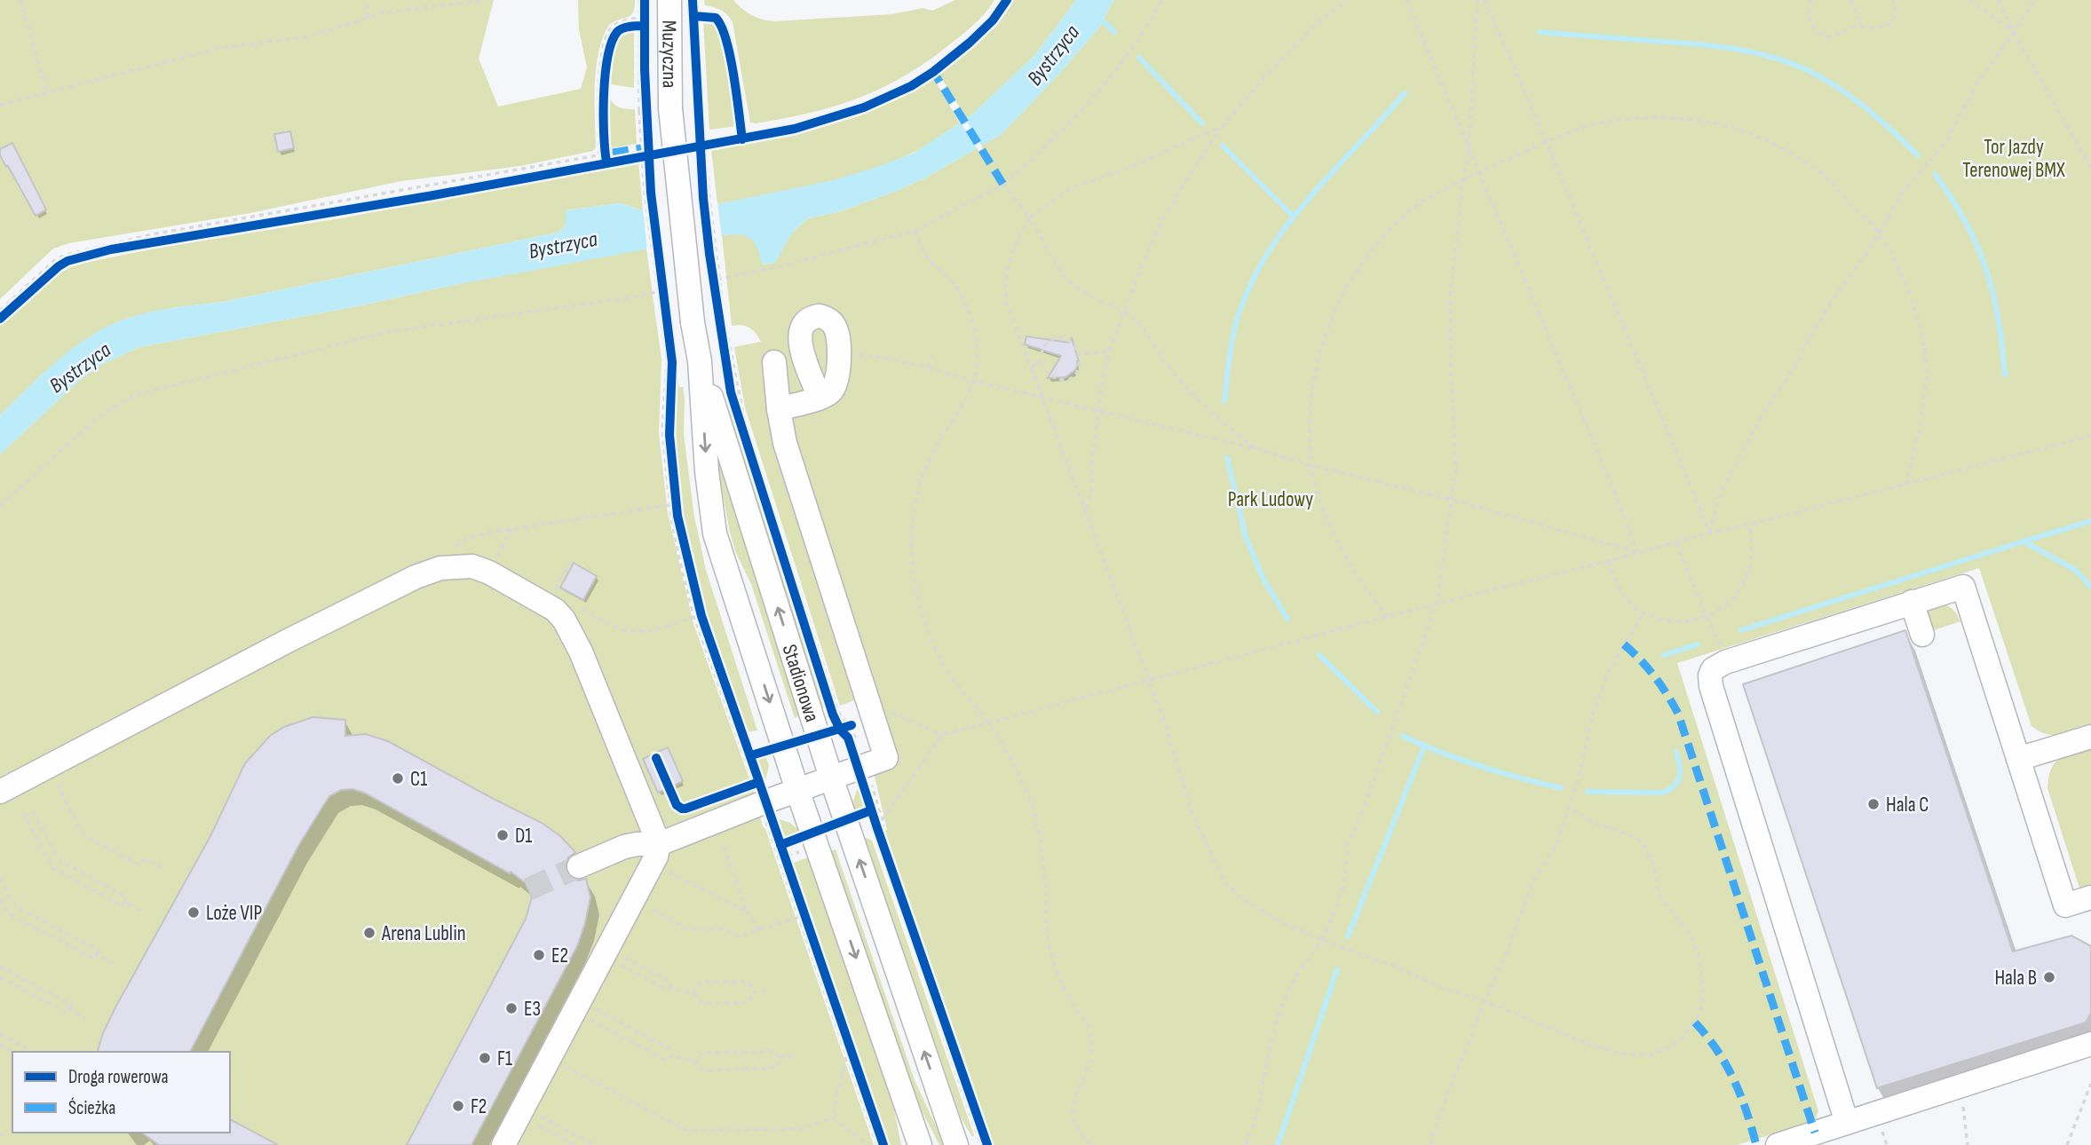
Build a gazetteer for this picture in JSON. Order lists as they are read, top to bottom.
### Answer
{
  "streets": {
    "street": ["Muzyczna", "Stadionowa"]
  },
  "crossings": [
    ["Muzyczna", "Stadionowa"]
  ],
  "water": ["Bystrzyca"],
  "parks": ["Tor Jazdy Terenowej BMX", "Park Ludowy"],
  "places": [
    "C1",
    "Hala C",
    "D1",
    "Loże VIP",
    "Arena Lublin",
    "E2",
    "Hala B",
    "E3",
    "F1",
    "F2"
  ],
  "legend": ["Droga rowerowa", "Ścieżka"]
}
